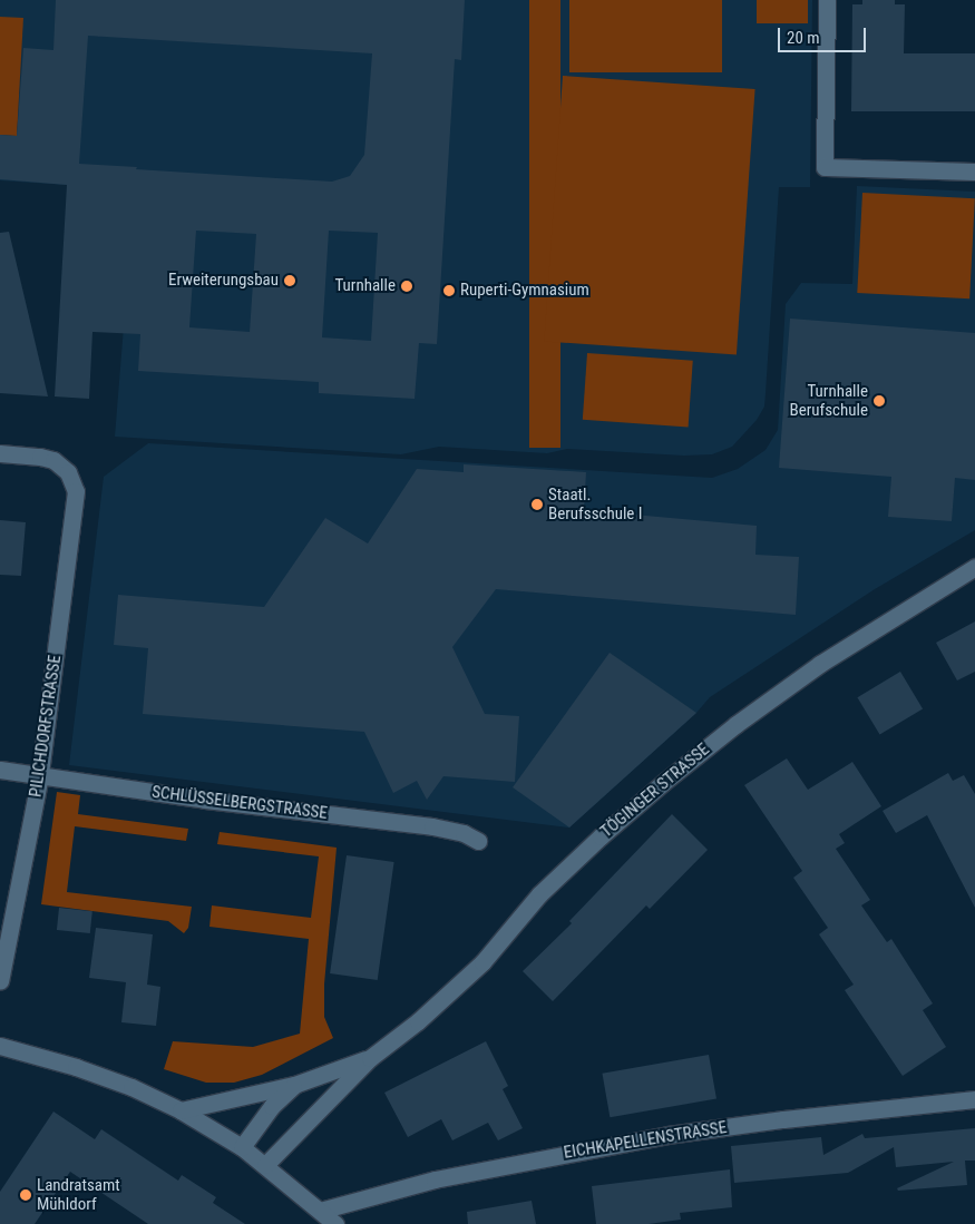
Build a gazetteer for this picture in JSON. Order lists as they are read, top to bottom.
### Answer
{
  "streets": {
    "street": [
      "PILICHDORFSTRASSE",
      "TÖGINGER STRASSE",
      "SCHLÜSSELBERGSTRASSE",
      "EICHKAPELLENSTRASSE"
    ]
  },
  "crossings": [
    ["PILICHDORFSTRASSE", "SCHLÜSSELBERGSTRASSE"]
  ],
  "places": [
    "Erweiterungsbau",
    "Turnhalle",
    "Ruperti-Gymnasium",
    "Turnhalle Berufschule",
    "Staatl. Berufsschule I",
    "Landratsamt Mühldorf"
  ],
  "scale_bar": "20 m"
}
